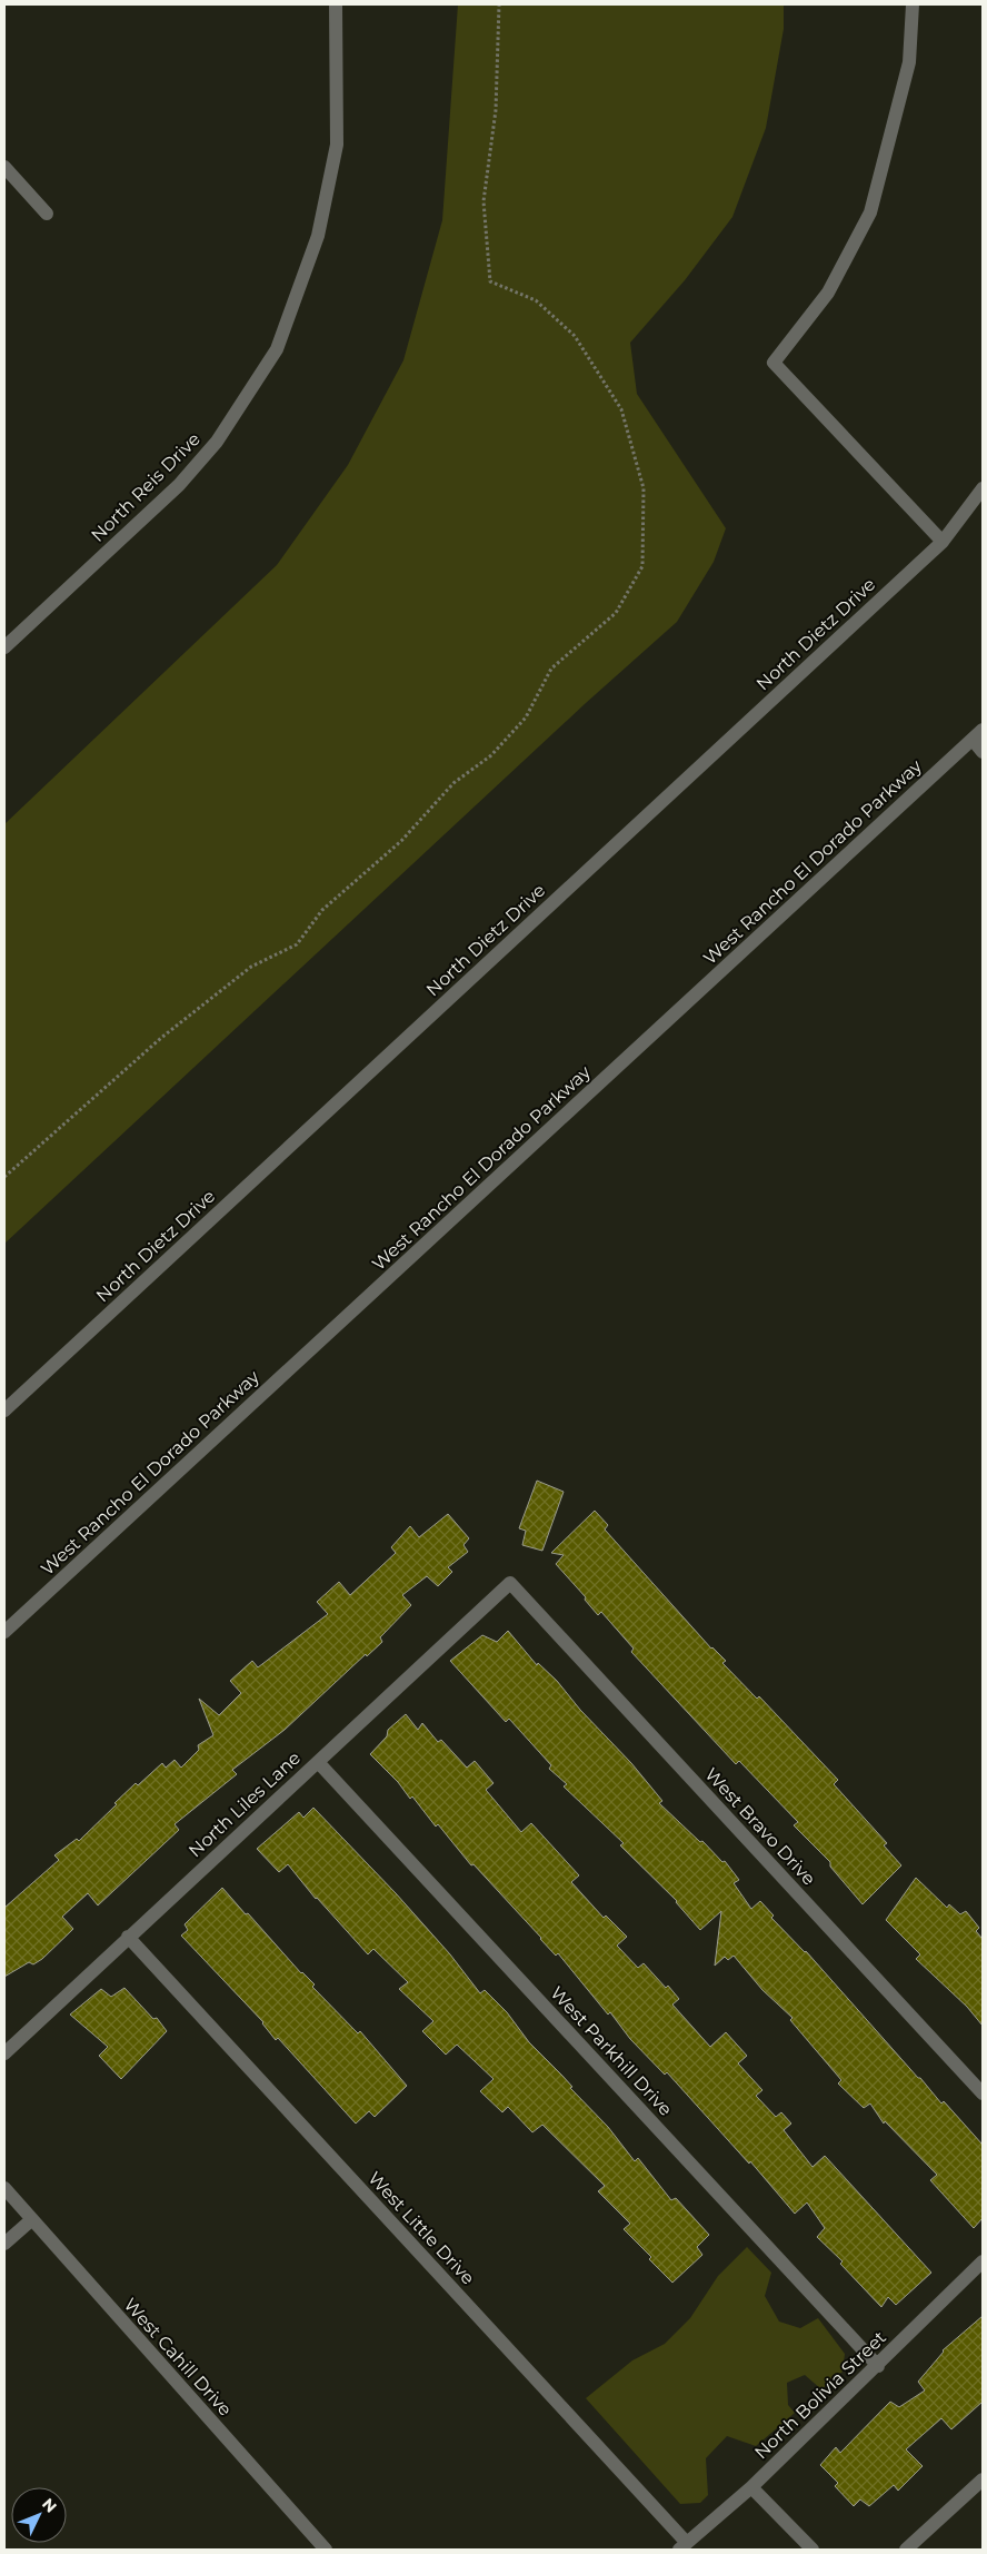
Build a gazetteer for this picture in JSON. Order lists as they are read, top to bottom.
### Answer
{
  "streets": {
    "street": [
      "North Reis Drive",
      "North Dietz Drive",
      "West Rancho El Dorado Parkway",
      "North Liles Lane",
      "West Bravo Drive",
      "West Parkhill Drive",
      "West Little Drive",
      "West Cahill Drive",
      "North Bolivia Street"
    ]
  },
  "crossings": [
    ["North Liles Lane", "West Bravo Drive"],
    ["North Liles Lane", "West Parkhill Drive"],
    ["North Liles Lane", "West Little Drive"],
    ["West Parkhill Drive", "North Bolivia Street"],
    ["West Little Drive", "North Bolivia Street"]
  ],
  "north": "top right"
}
